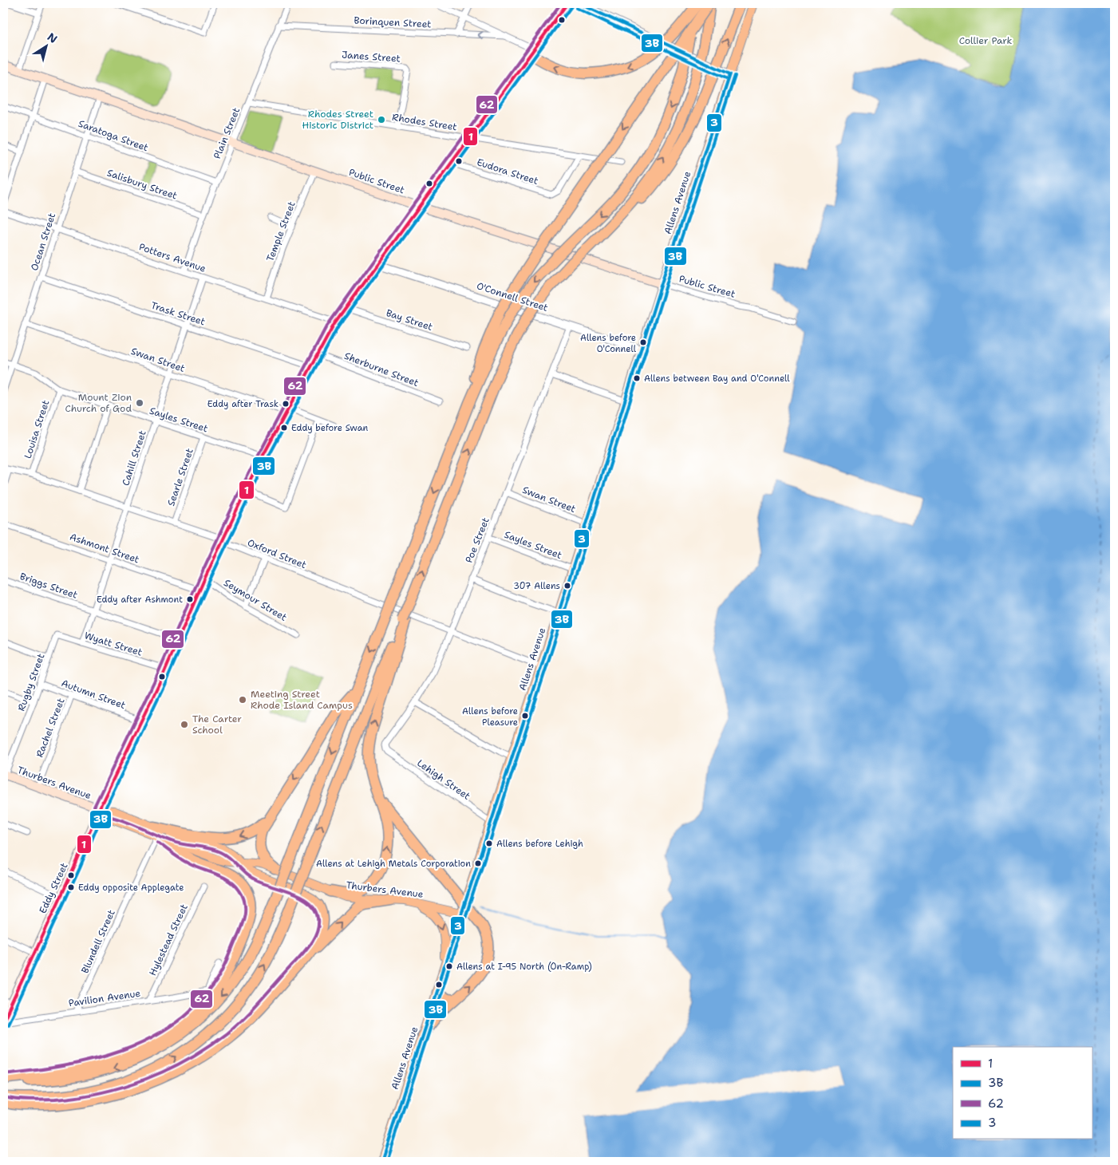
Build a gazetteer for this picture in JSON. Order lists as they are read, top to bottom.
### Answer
{
  "streets": {
    "main road": [
      "Public Street",
      "Allens Avenue",
      "Thurbers Avenue",
      "Eddy Street"
    ],
    "street": [
      "Borinquen Street",
      "Janes Street",
      "Rhodes Street",
      "Plain Street",
      "Saratoga Street",
      "Eudora Street",
      "Salisbury Street",
      "Temple Street",
      "Ocean Street",
      "Potters Avenue",
      "O'Connell Street",
      "Trask Street",
      "Bay Street",
      "Swan Street",
      "Sherburne Street",
      "Sayles Street",
      "Louisa Street",
      "Cahill Street",
      "Searle Street",
      "Poe Street",
      "Ashmont Street",
      "Oxford Street",
      "Briggs Street",
      "Seymour Street",
      "Wyatt Street",
      "Rugby Street",
      "Autumn Street",
      "Rachel Street",
      "Lehigh Street",
      "Hylestead Street",
      "Blundell Street",
      "Pavilion Avenue"
    ]
  },
  "crossings": [
    ["Borinquen Street", "Plain Street"],
    ["Janes Street", "Rhodes Street"],
    ["Rhodes Street", "Plain Street"],
    ["Rhodes Street", "Eudora Street"],
    ["Rhodes Street", "Eddy Street"],
    ["Plain Street", "Saratoga Street"],
    ["Plain Street", "Public Street"],
    ["Plain Street", "Salisbury Street"],
    ["Plain Street", "Potters Avenue"],
    ["Saratoga Street", "Ocean Street"],
    ["Eudora Street", "Eddy Street"],
    ["Public Street", "Allens Avenue"],
    ["Public Street", "Temple Street"],
    ["Public Street", "Ocean Street"],
    ["Public Street", "Eddy Street"],
    ["Salisbury Street", "Ocean Street"],
    ["Allens Avenue", "O'Connell Street"],
    ["Allens Avenue", "Swan Street"],
    ["Allens Avenue", "Sayles Street"],
    ["Allens Avenue", "Oxford Street"],
    ["Allens Avenue", "Lehigh Street"],
    ["Allens Avenue", "Thurbers Avenue"],
    ["Temple Street", "Potters Avenue"],
    ["Ocean Street", "Potters Avenue"],
    ["Ocean Street", "Trask Street"],
    ["Ocean Street", "Swan Street"],
    ["Ocean Street", "Sayles Street"],
    ["Potters Avenue", "Cahill Street"],
    ["Potters Avenue", "Eddy Street"],
    ["O'Connell Street", "Poe Street"],
    ["O'Connell Street", "Eddy Street"],
    ["Trask Street", "Cahill Street"],
    ["Trask Street", "Eddy Street"],
    ["Bay Street", "Eddy Street"],
    ["Swan Street", "Cahill Street"],
    ["Swan Street", "Poe Street"],
    ["Swan Street", "Eddy Street"],
    ["Sherburne Street", "Eddy Street"],
    ["Sayles Street", "Louisa Street"],
    ["Sayles Street", "Cahill Street"],
    ["Sayles Street", "Searle Street"],
    ["Sayles Street", "Poe Street"],
    ["Sayles Street", "Eddy Street"],
    ["Louisa Street", "Oxford Street"],
    ["Cahill Street", "Ashmont Street"],
    ["Cahill Street", "Oxford Street"],
    ["Cahill Street", "Briggs Street"],
    ["Cahill Street", "Wyatt Street"],
    ["Searle Street", "Oxford Street"],
    ["Poe Street", "Oxford Street"],
    ["Poe Street", "Lehigh Street"],
    ["Ashmont Street", "Eddy Street"],
    ["Oxford Street", "Eddy Street"],
    ["Briggs Street", "Eddy Street"],
    ["Seymour Street", "Eddy Street"],
    ["Wyatt Street", "Rugby Street"],
    ["Wyatt Street", "Eddy Street"],
    ["Rugby Street", "Autumn Street"],
    ["Rugby Street", "Thurbers Avenue"],
    ["Autumn Street", "Rachel Street"],
    ["Autumn Street", "Eddy Street"],
    ["Rachel Street", "Thurbers Avenue"],
    ["Thurbers Avenue", "Eddy Street"],
    ["Thurbers Avenue", "Blundell Street"],
    ["Eddy Street", "Pavilion Avenue"],
    ["Hylestead Street", "Pavilion Avenue"],
    ["Blundell Street", "Pavilion Avenue"]
  ],
  "parks": ["Collier Park"],
  "places": [
    "Rhodes Street Historic District",
    "Allens before O'Connell",
    "Allens between Bay and O'Connell",
    "Mount Zion Church of God",
    "Eddy after Trask",
    "Eddy before Swan",
    "307 Allens",
    "Eddy after Ashmont",
    "Meeting Street Rhode Island Campus",
    "Allens before Pleasure",
    "The Carter School",
    "Allens before Lehigh",
    "Allens at Lehigh Metals Corporation",
    "Eddy opposite Applegate",
    "Allens at I-95 North (On-Ramp)"
  ],
  "lines": [
    "transit line 1",
    "transit line 62",
    "transit line 3",
    "transit line 3B"
  ],
  "legend": [
    "1",
    "3B",
    "62",
    "3"
  ],
  "north": "top right"
}
